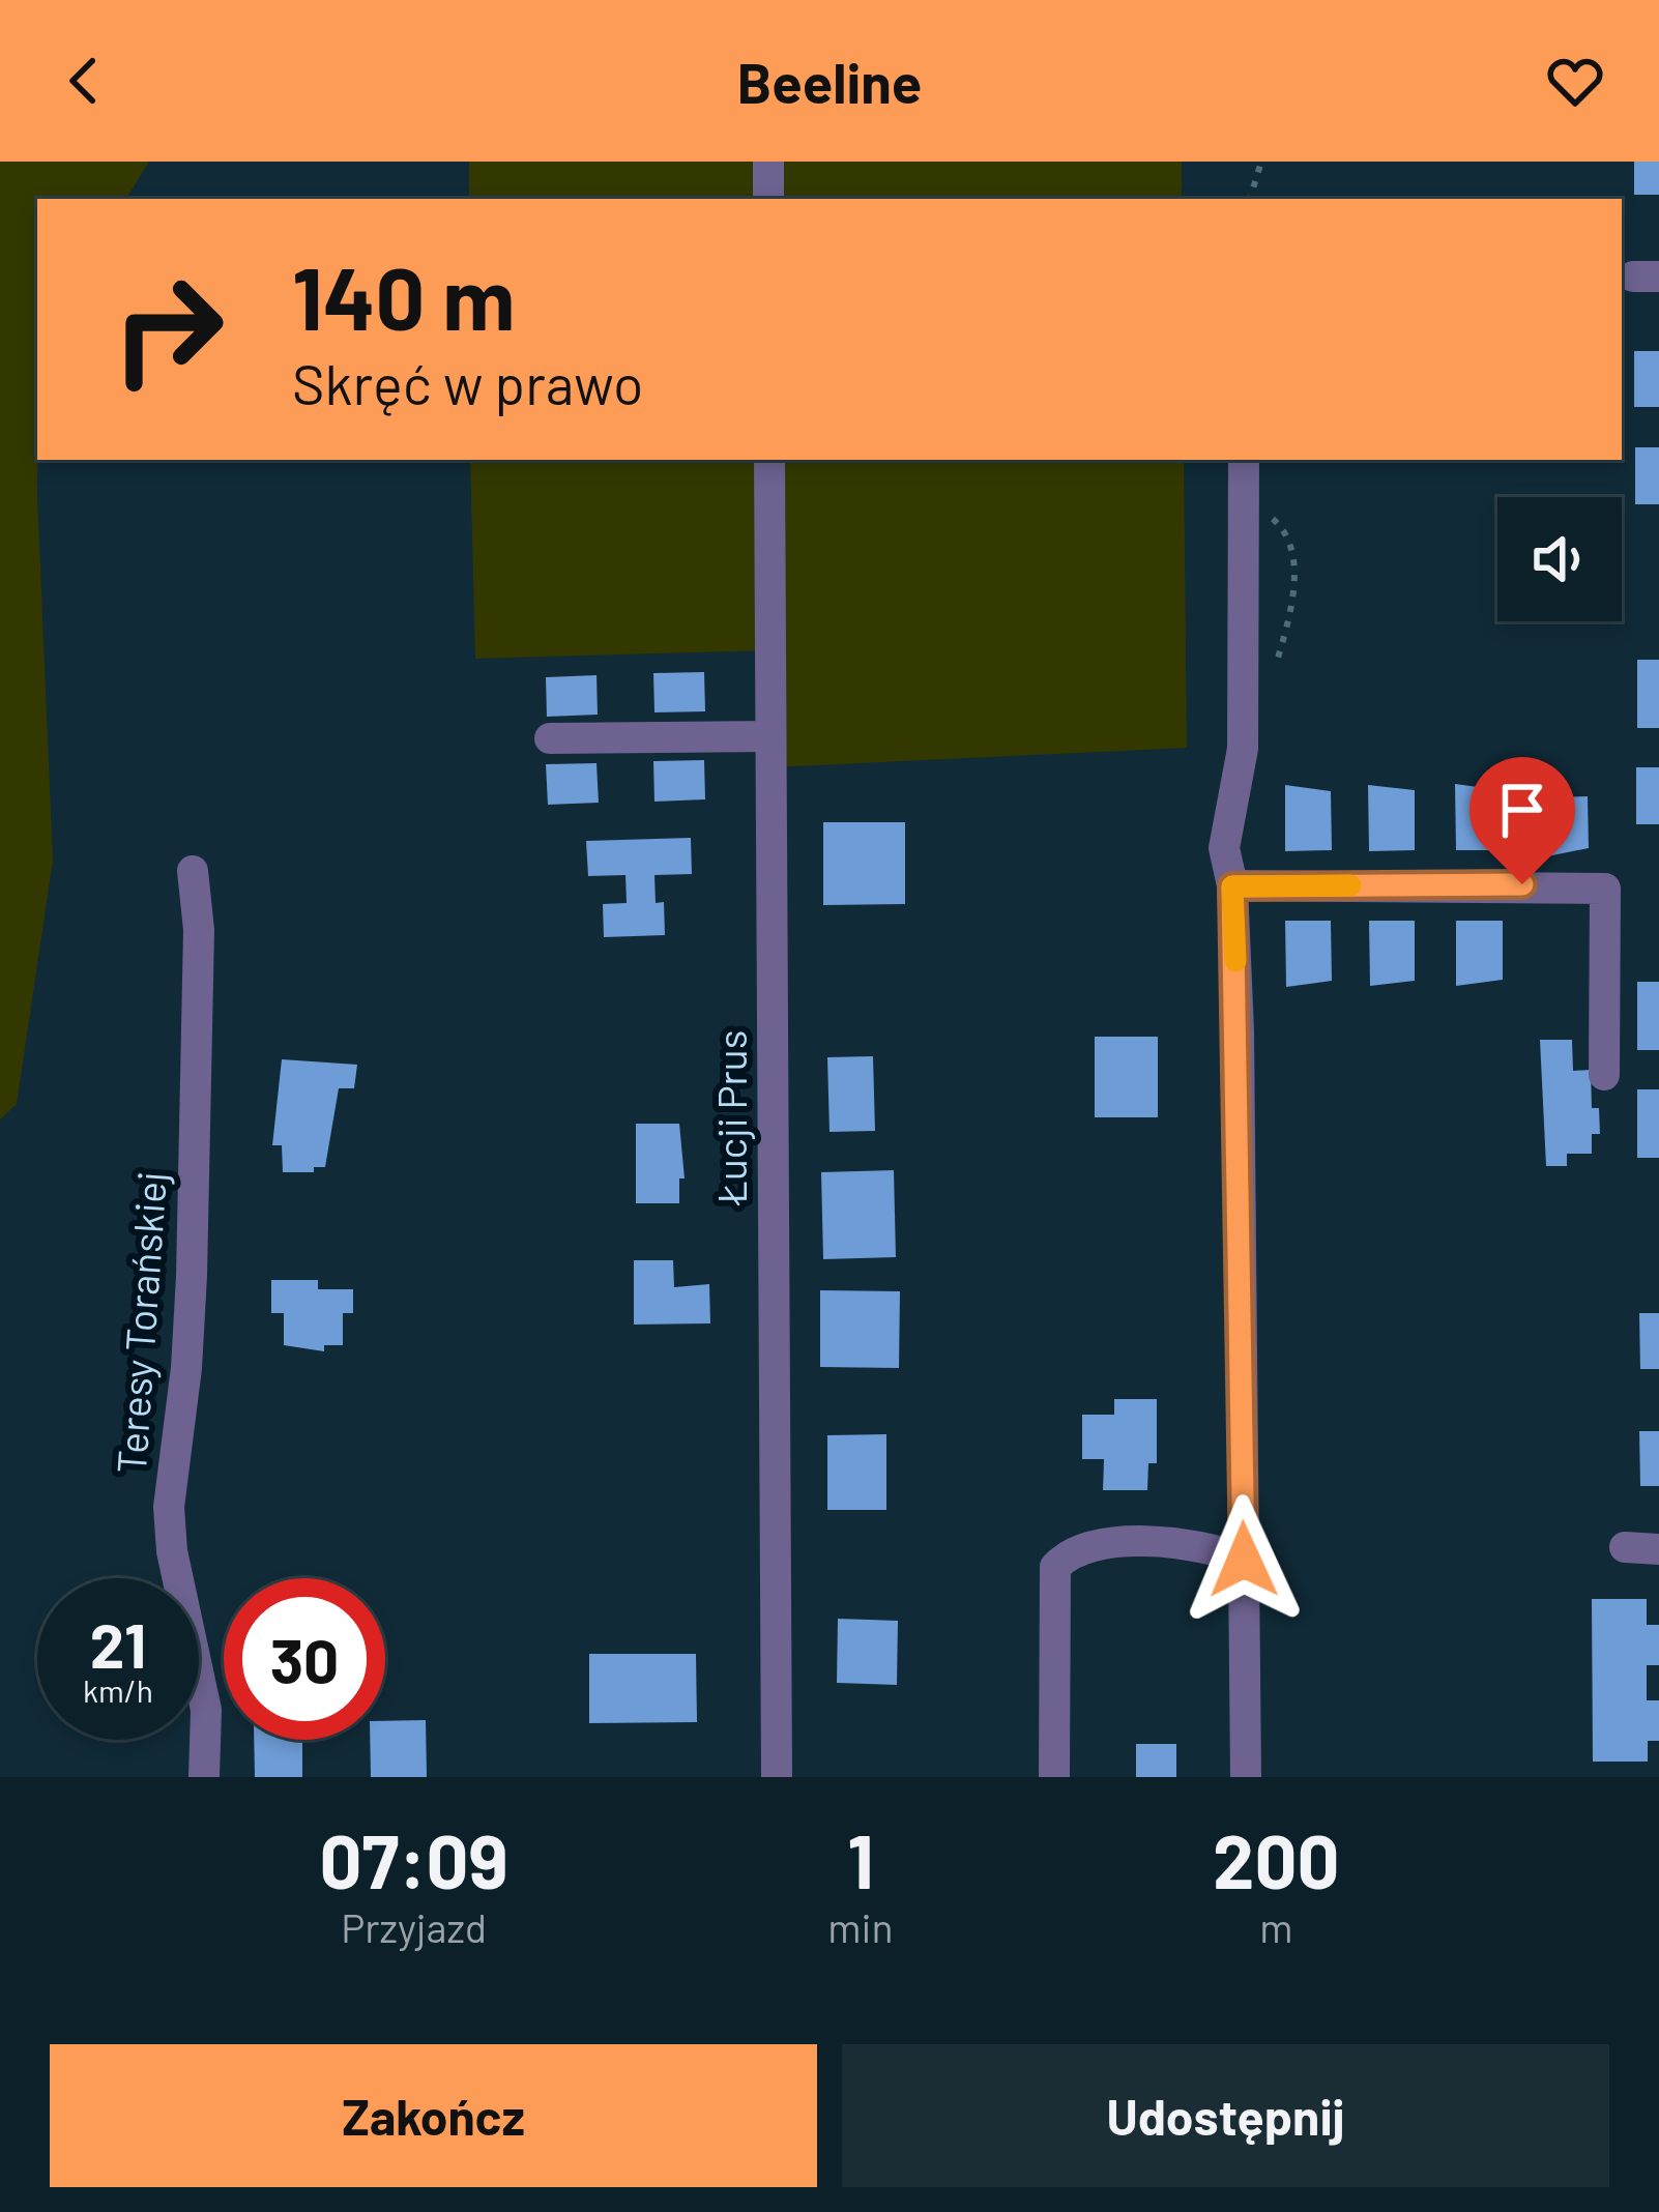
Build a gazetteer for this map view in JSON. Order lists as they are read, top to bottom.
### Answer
{
  "streets": {
    "street": ["Łucji Prus", "Teresy Torańskiej"]
  },
  "page": {
    "header": "Beeline",
    "turn": ["140 m", "Skręć w prawo"],
    "speed": "21 km/h",
    "limit": "30",
    "eta": [
      "07:09",
      "Przyjazd",
      "1",
      "min",
      "200",
      "m"
    ],
    "buttons": ["Zakończ", "Udostępnij"]
  }
}
